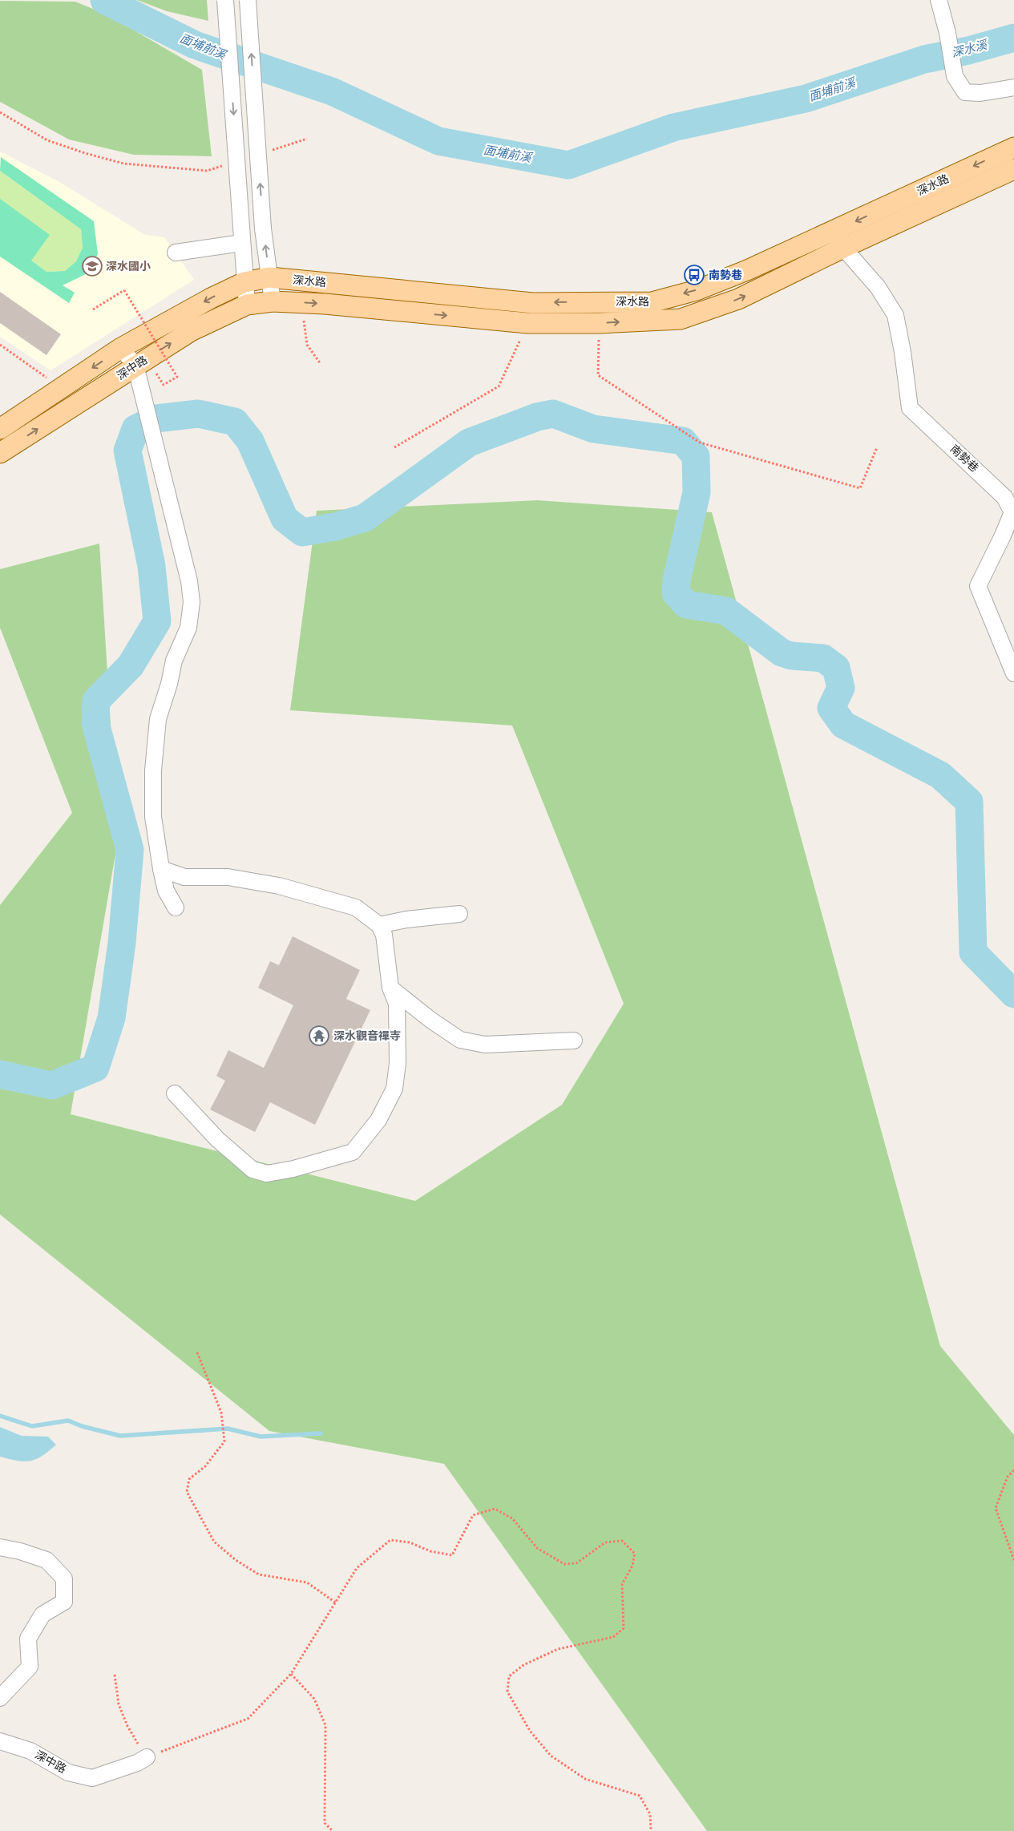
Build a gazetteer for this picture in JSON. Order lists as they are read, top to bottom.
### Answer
{
  "streets": {
    "main road": ["深水路", "深中路"],
    "street": ["南勢巷"]
  },
  "crossings": [
    ["深水路", "深中路"],
    ["深水路", "南勢巷"]
  ],
  "water": ["面埔前溪", "深水溪"],
  "places": {
    "school or university": ["深水國小"],
    "bus stop": ["南勢巷"],
    "temple": ["深水觀音禪寺"]
  }
}
